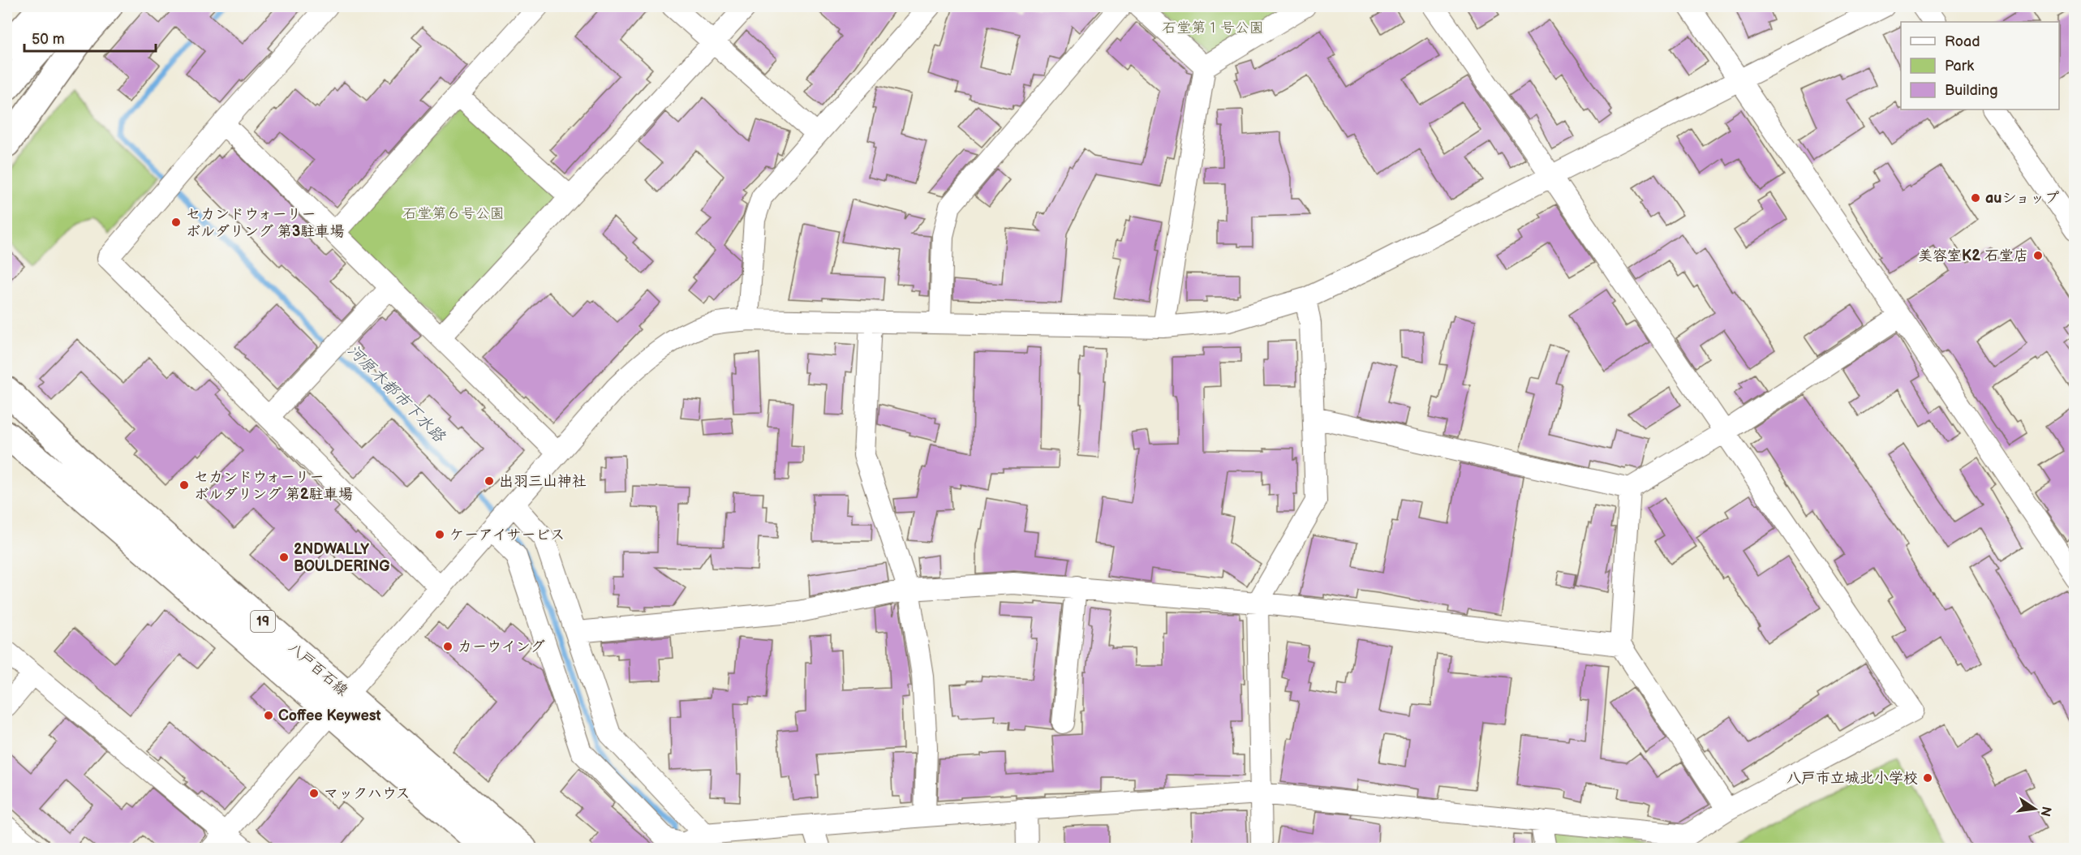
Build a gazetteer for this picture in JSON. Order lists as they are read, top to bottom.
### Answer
{
  "streets": {
    "main road": ["19", "八戸百石線"]
  },
  "water": ["河原木都市下水路"],
  "parks": ["石堂第１号公園", "石堂第６号公園"],
  "places": [
    "auショップ",
    "セカンドウォーリー ボルダリング 第3駐車場",
    "美容室K2 石堂店",
    "出羽三山神社",
    "セカンドウォーリー ボルダリング 第2駐車場",
    "ケーアイサービス",
    "2NDWALLY BOULDERING",
    "カーウイング",
    "Coffee Keywest",
    "八戸市立城北小学校",
    "マックハウス"
  ],
  "legend": ["Road", "Park", "Building"],
  "scale_bar": "50 m",
  "north": "right"
}
